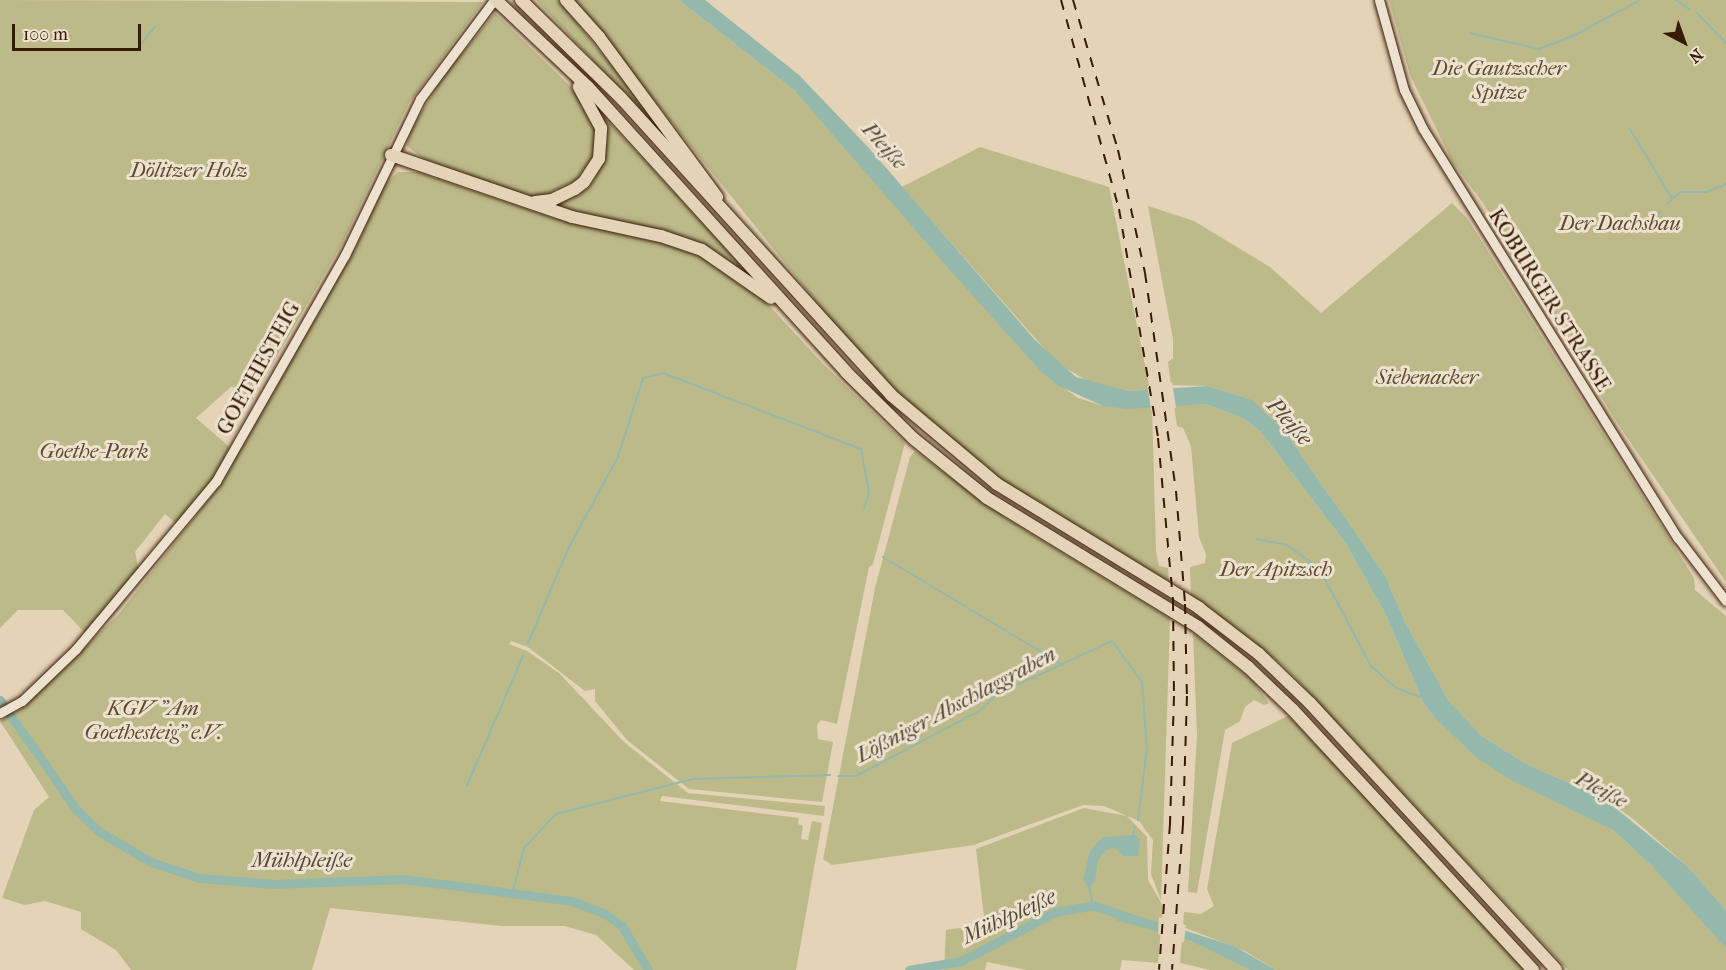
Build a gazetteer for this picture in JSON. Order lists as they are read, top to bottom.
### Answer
{
  "streets": {
    "main road": ["KOBURGER STRASSE", "GOETHESTEIG"]
  },
  "water": ["Pleiße", "Lößniger Abschlaggraben", "Mühlpleiße"],
  "parks": [
    "Die Gautzscher Spitze",
    "Dölitzer Holz",
    "Der Dachsbau",
    "Siebenacker",
    "Goethe-Park",
    "Der Apitzsch",
    "KGV \"Am Goethesteig\" e.V."
  ],
  "scale_bar": "100 m",
  "north": "bottom right"
}
